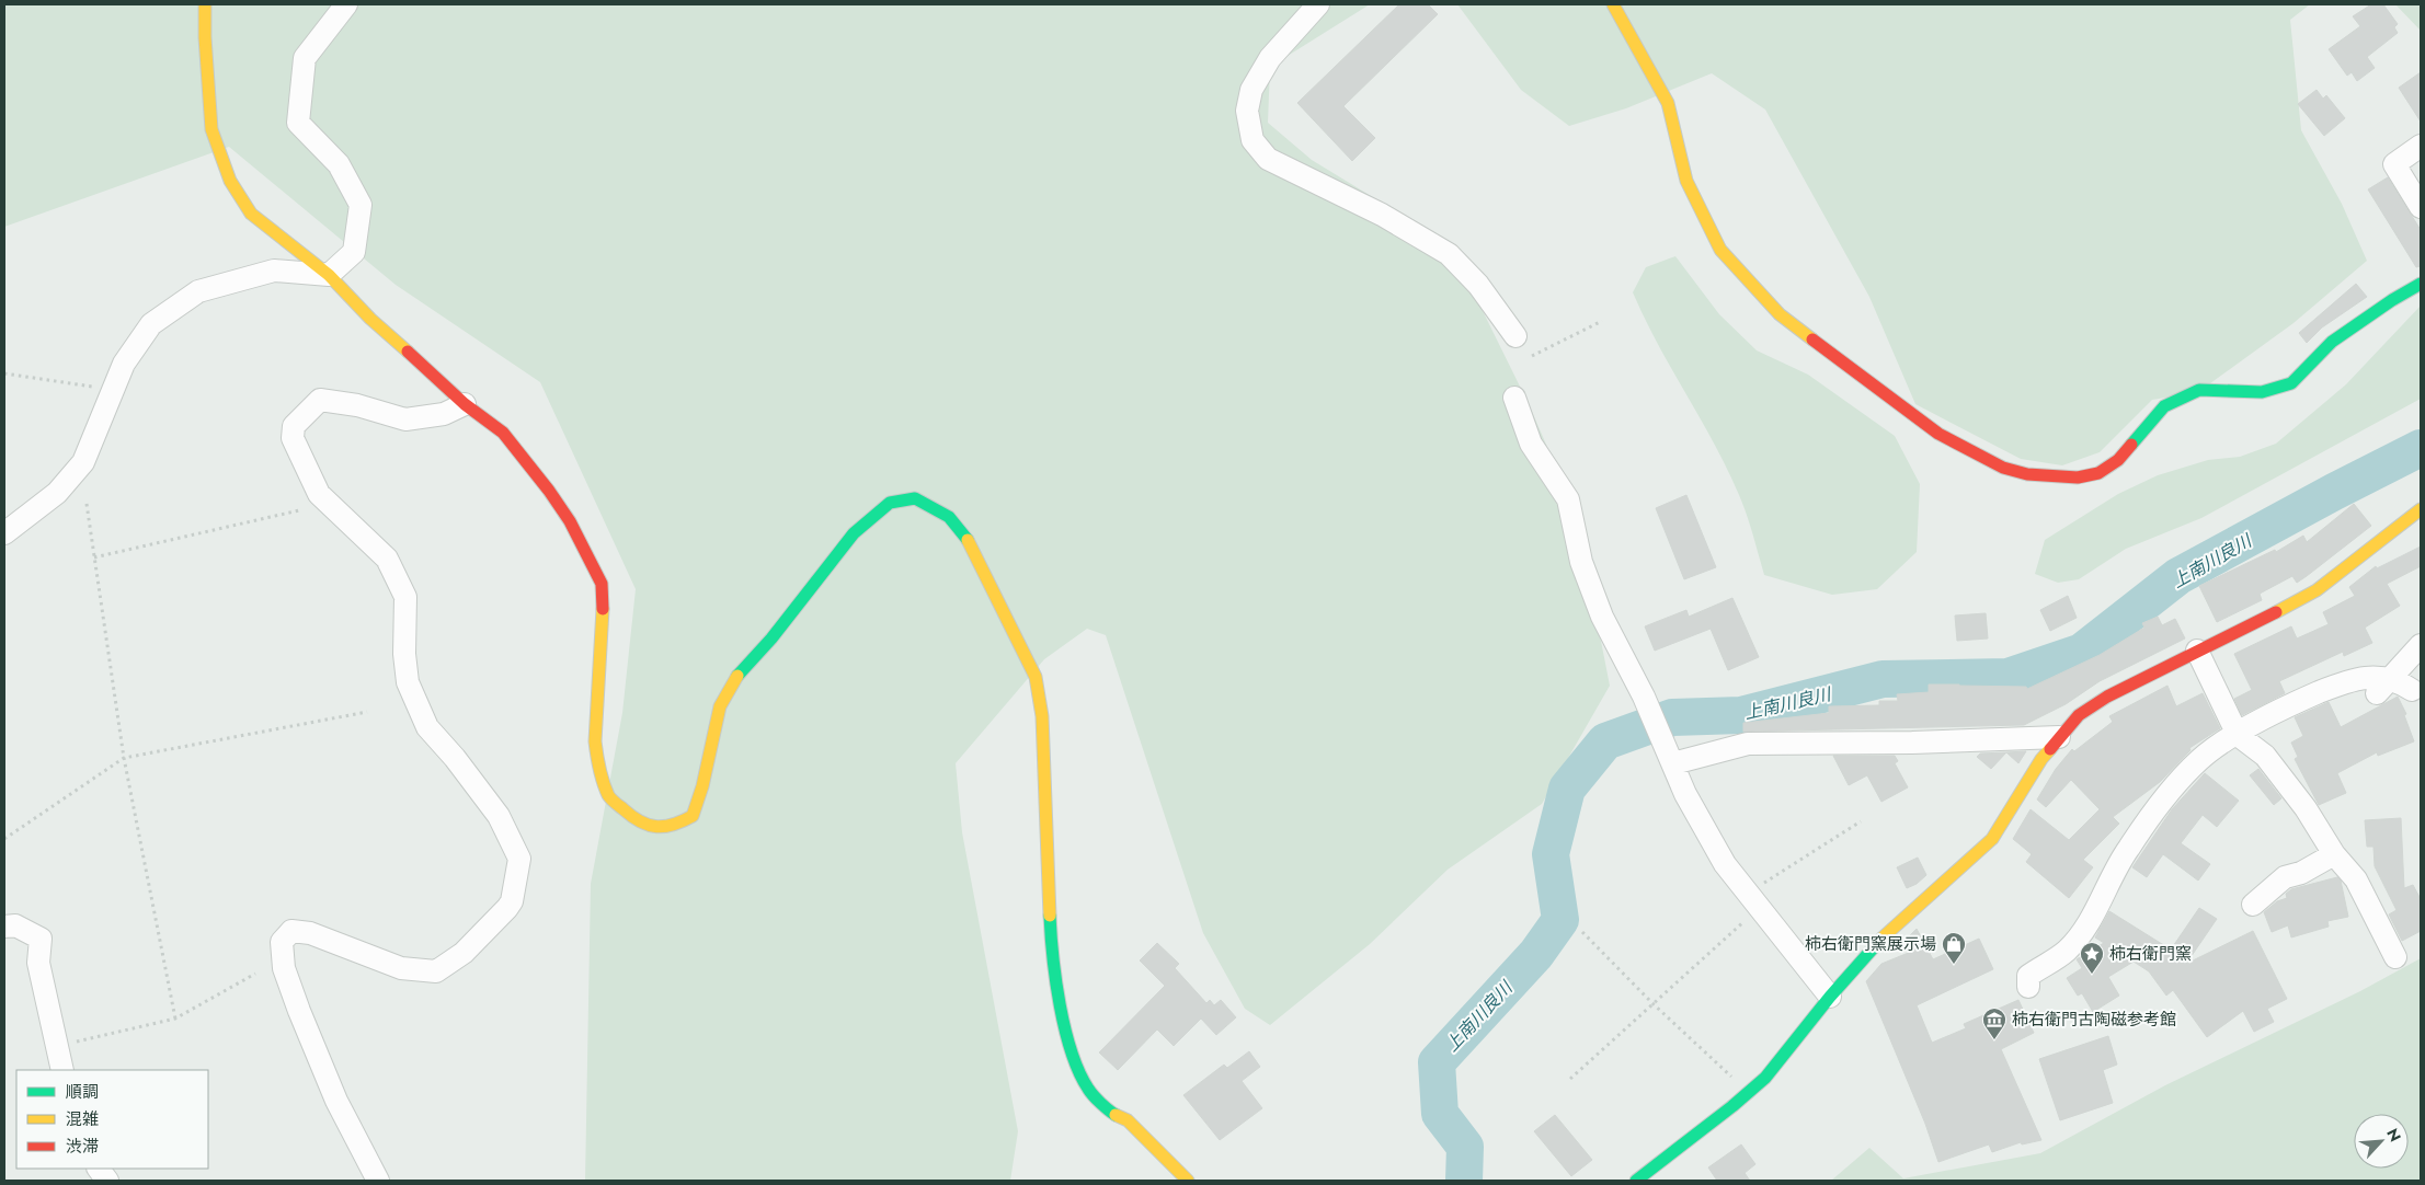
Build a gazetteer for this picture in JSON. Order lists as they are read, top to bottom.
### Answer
{
  "water": ["上南川良川"],
  "places": {
    "shop": ["柿右衛門窯展示場"],
    "place": ["柿右衛門窯"],
    "museum": ["柿右衛門古陶磁参考館"]
  },
  "legend": ["順調", "混雑", "渋滞"],
  "north": "top right"
}
